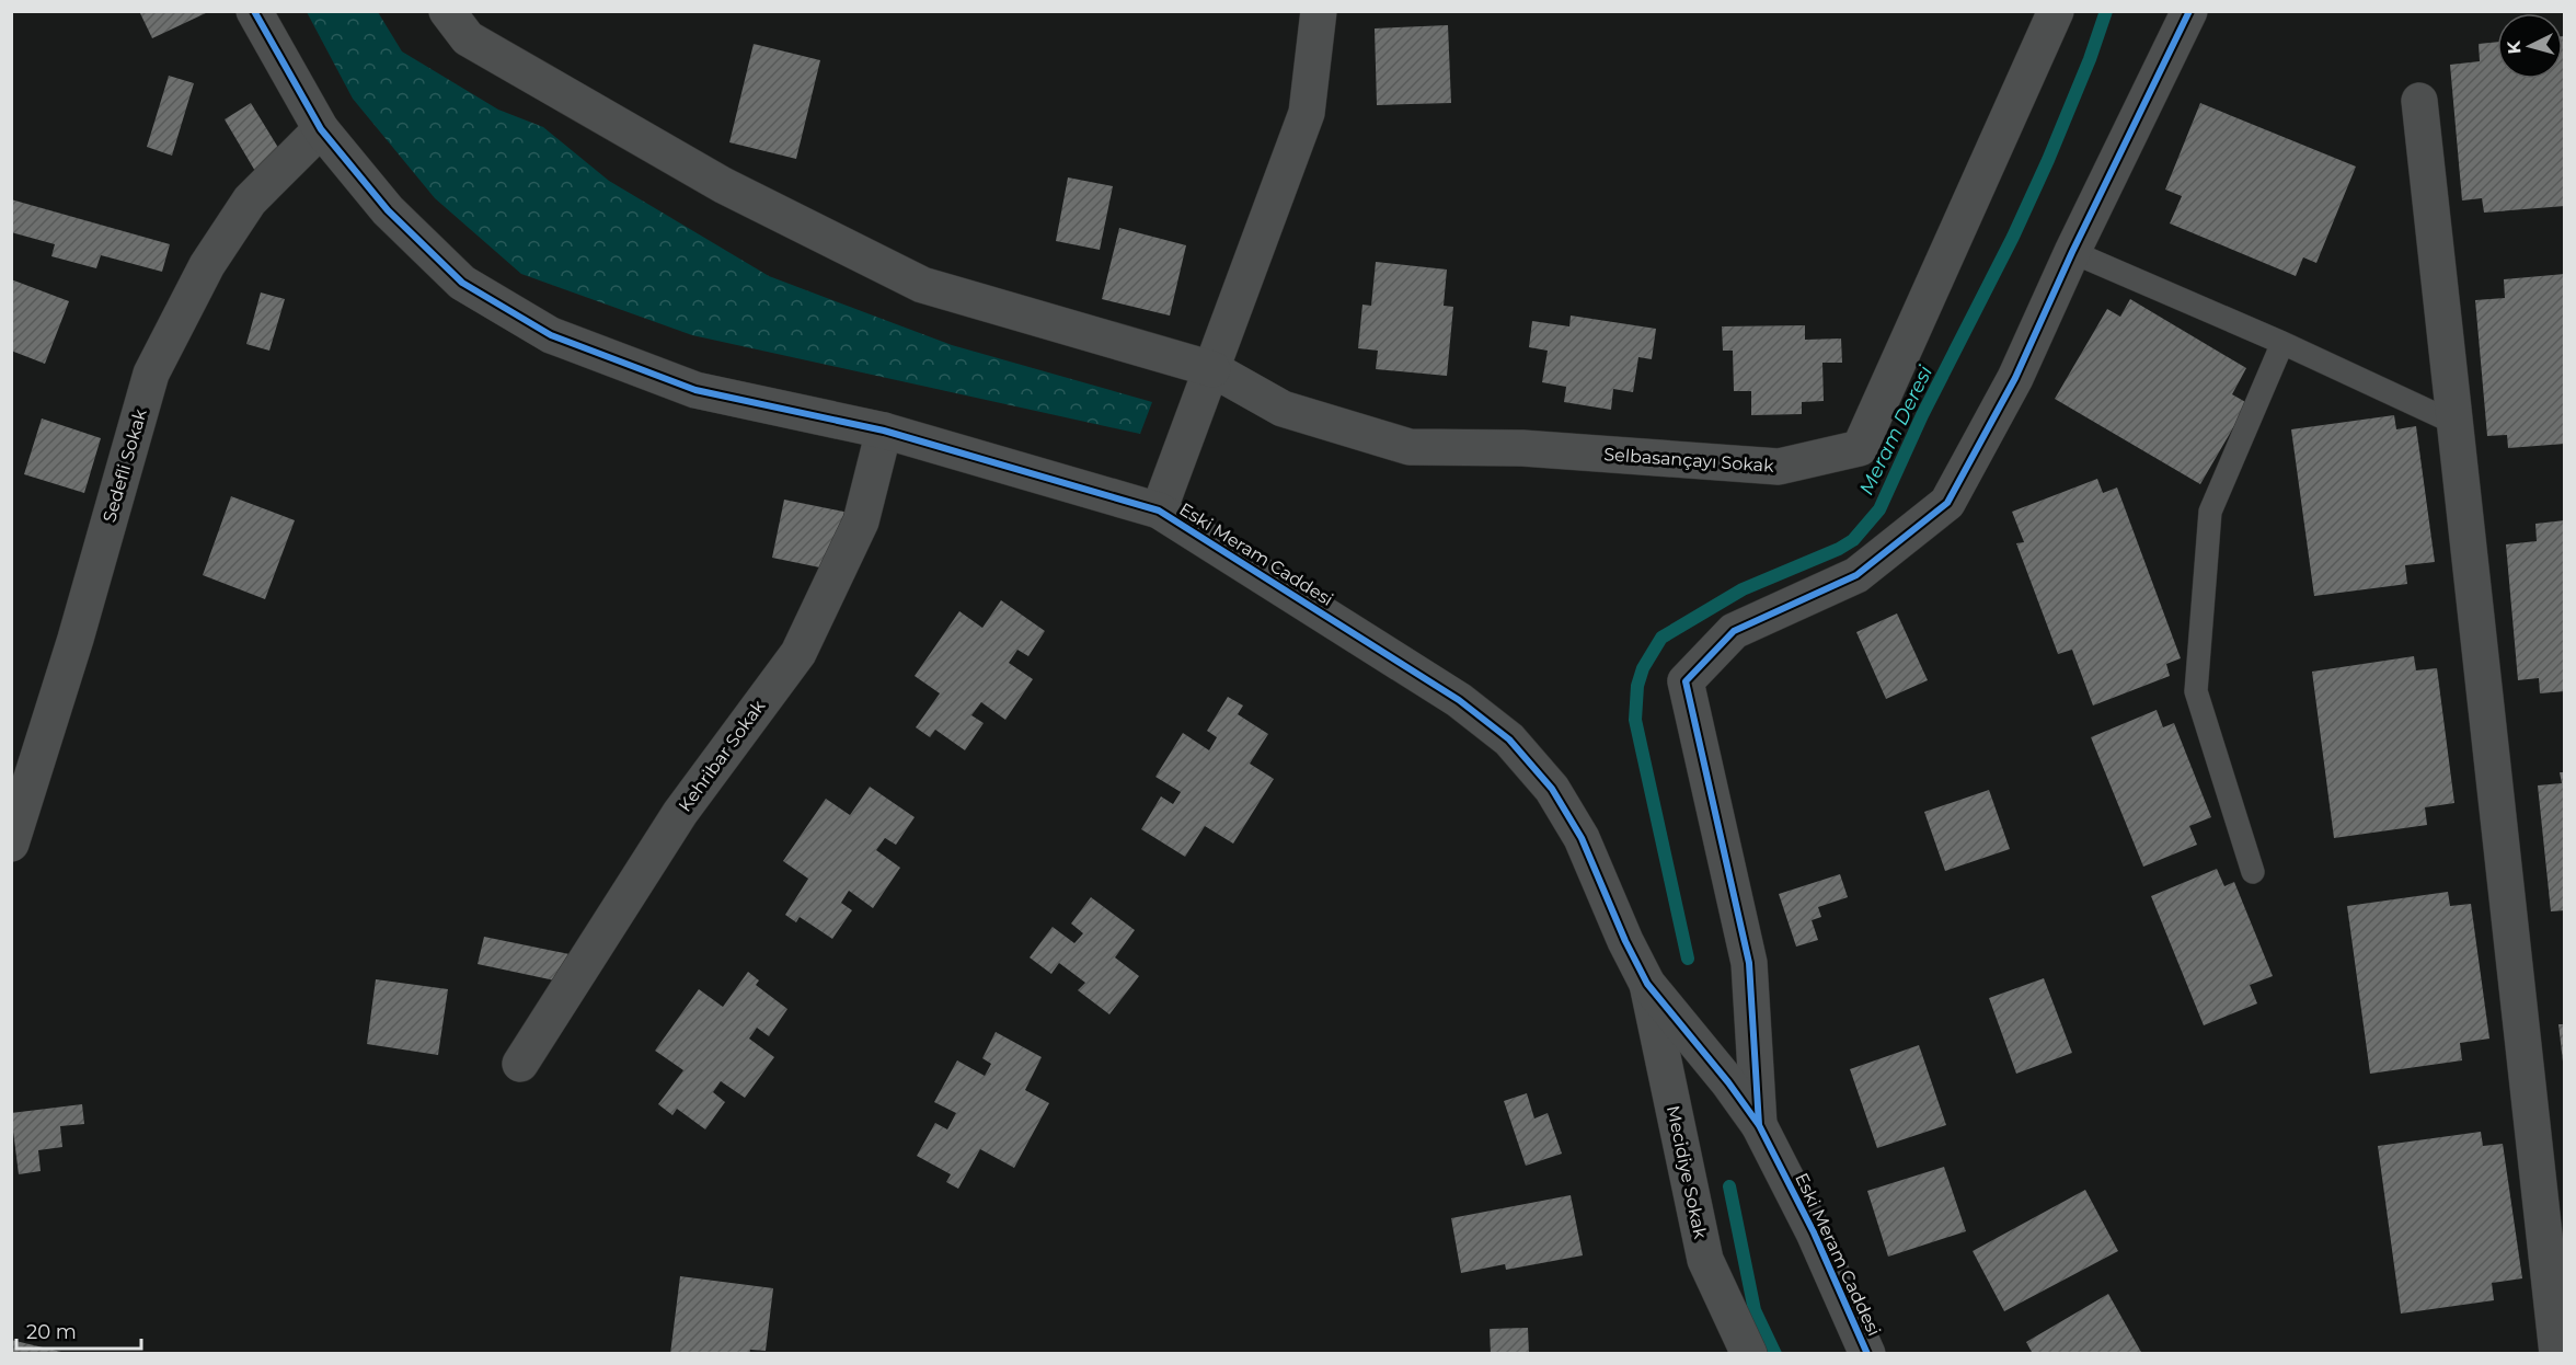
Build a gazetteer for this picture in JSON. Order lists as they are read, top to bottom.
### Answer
{
  "streets": {
    "street": [
      "Selbasançayı Sokak",
      "Sedefli Sokak",
      "Eski Meram Caddesi",
      "Kehribar Sokak",
      "Mecidiye Sokak"
    ]
  },
  "crossings": [
    ["Sedefli Sokak", "Eski Meram Caddesi"],
    ["Eski Meram Caddesi", "Kehribar Sokak"],
    ["Eski Meram Caddesi", "Mecidiye Sokak"]
  ],
  "water": ["Meram Deresi"],
  "scale_bar": "20 m",
  "north": "left"
}
